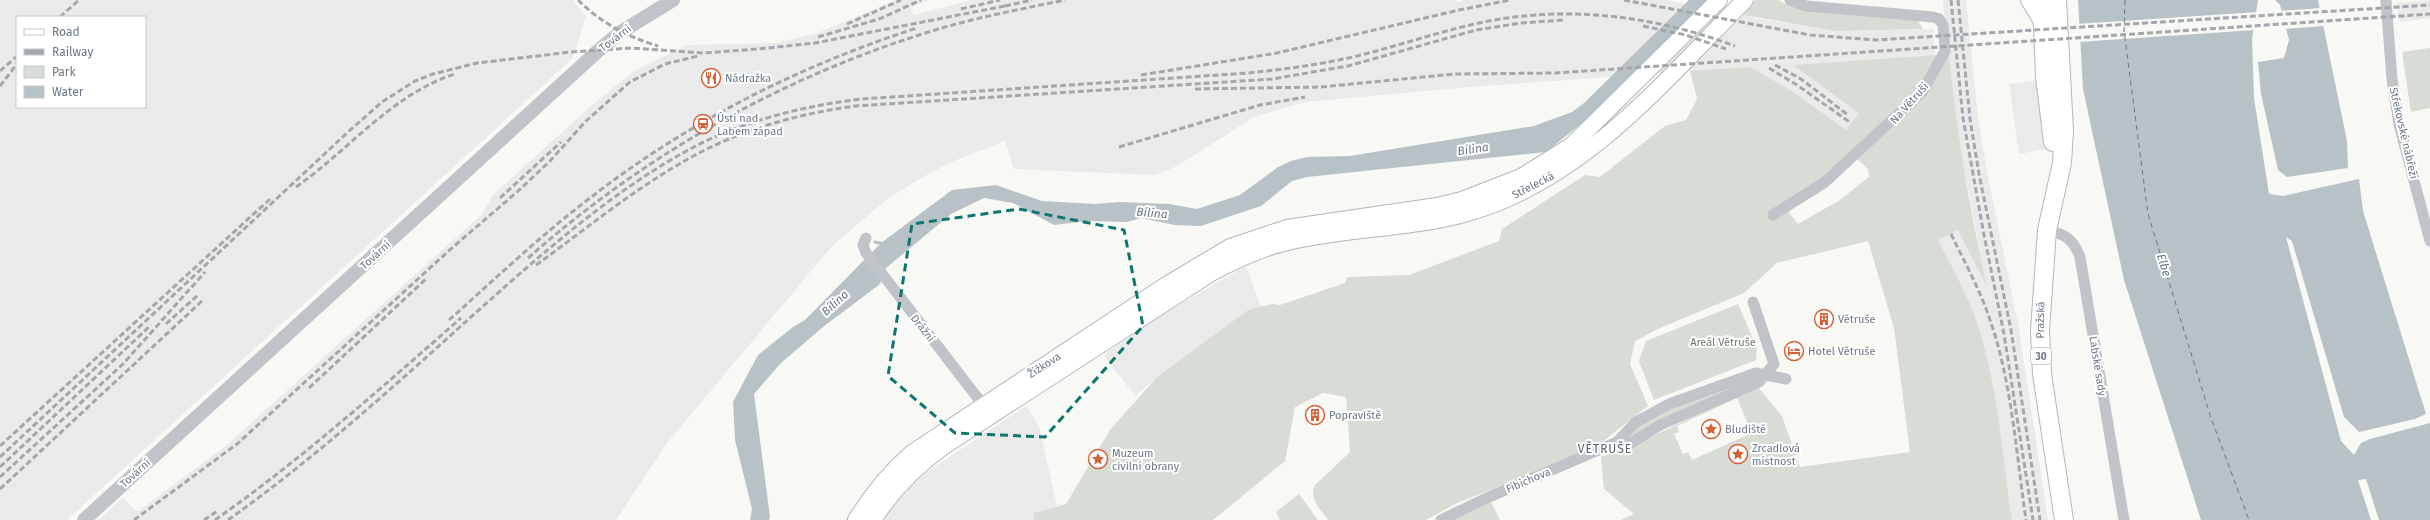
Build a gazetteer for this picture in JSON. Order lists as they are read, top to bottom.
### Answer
{
  "streets": {
    "main road": [
      "Střelecká",
      "Pražská",
      "30",
      "Žižkova"
    ],
    "street": [
      "Tovární",
      "Na Větruši",
      "Střekovské nábřeží",
      "Drážní",
      "Labské sady",
      "Fibichova"
    ]
  },
  "crossings": [
    ["Střelecká", "Žižkova"],
    ["Pražská", "Labské sady"],
    ["Drážní", "Žižkova"]
  ],
  "districts": ["VĚTRUŠE"],
  "water": ["Bílina", "Elbe"],
  "parks": ["Areál Větruše"],
  "places": {
    "restaurant": ["Nádražka"],
    "station": ["Ústí nad Labem západ"],
    "building": ["Větruše", "Popraviště"],
    "hotel": ["Hotel Větruše"],
    "place": ["Bludiště", "Zrcadlová místnost", "Muzeum civilní obrany"]
  },
  "legend": [
    "Road",
    "Railway",
    "Park",
    "Water"
  ]
}
